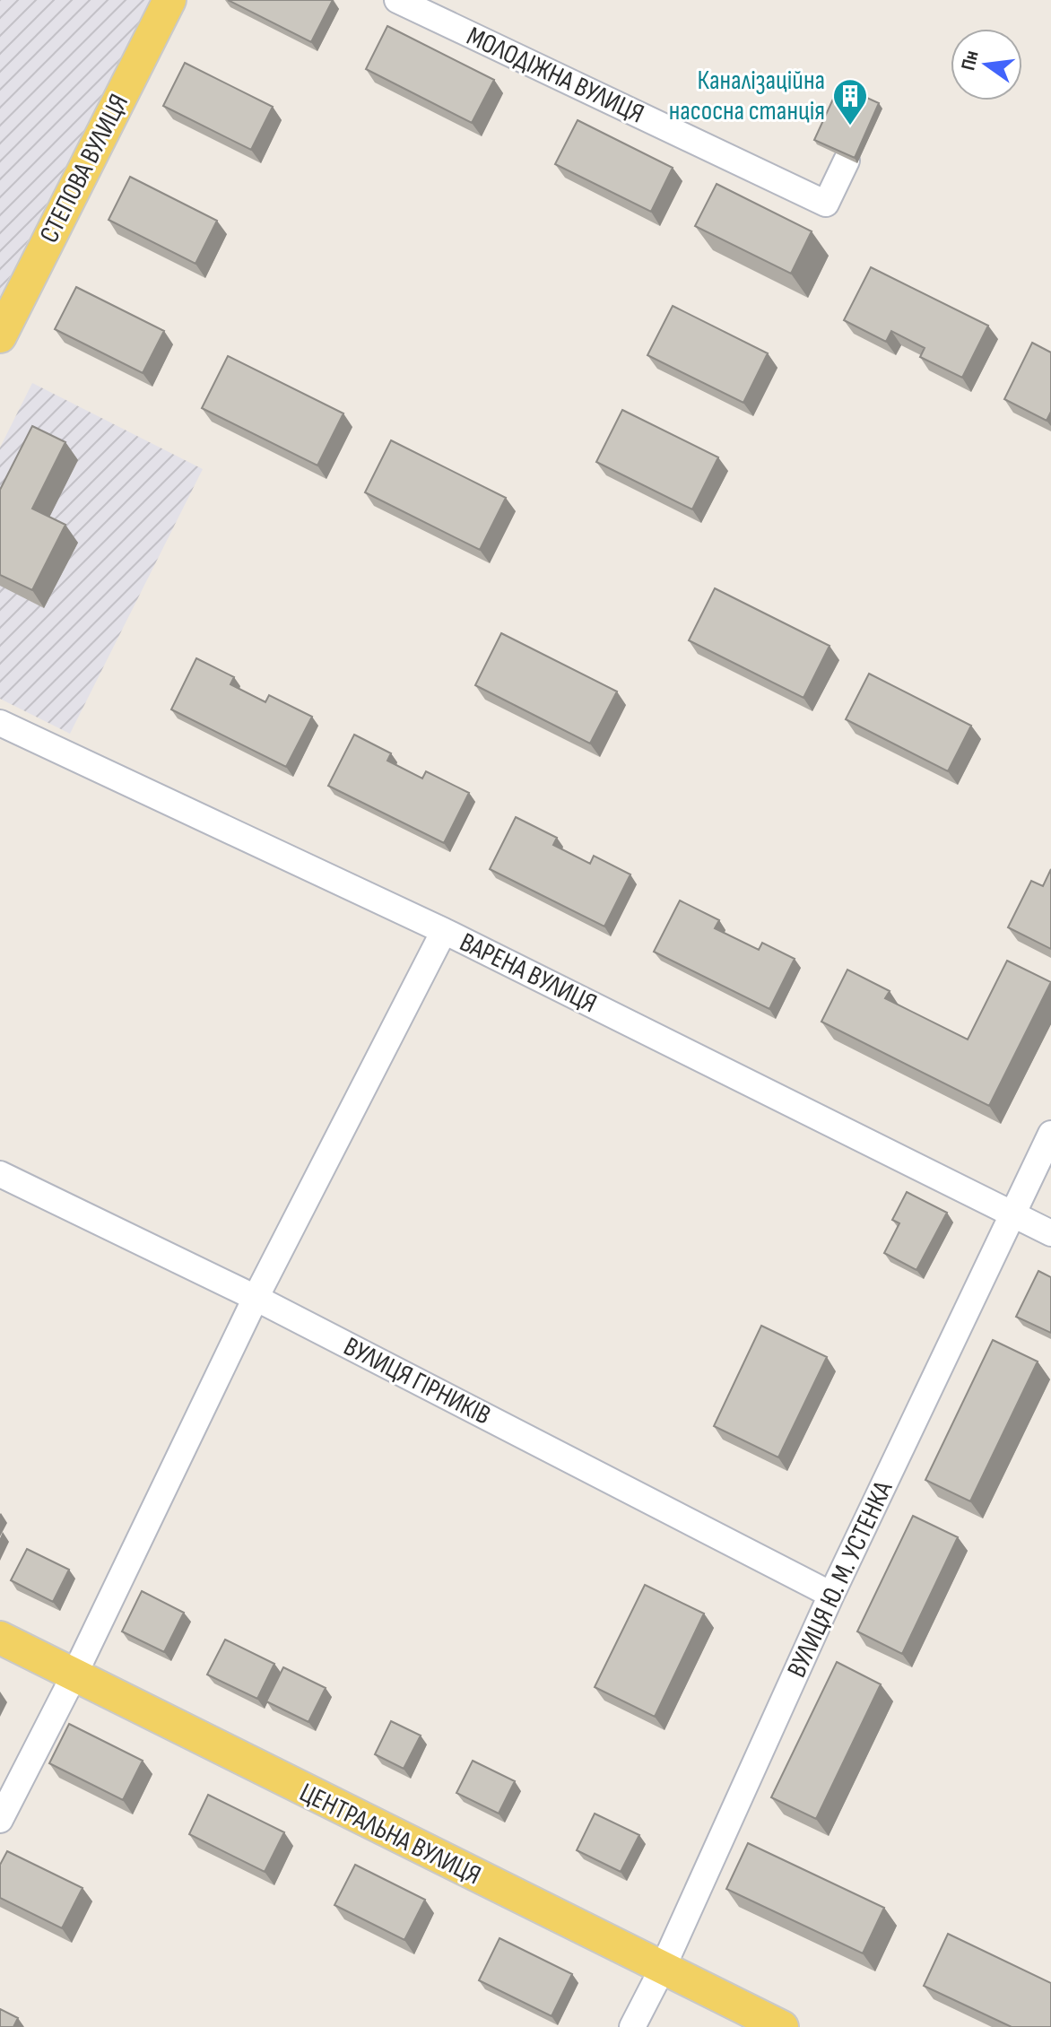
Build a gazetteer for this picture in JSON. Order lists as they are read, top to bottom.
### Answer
{
  "streets": {
    "main road": ["СТЕПОВА ВУЛИЦЯ", "ЦЕНТРАЛЬНА ВУЛИЦЯ"],
    "street": [
      "МОЛОДІЖНА ВУЛИЦЯ",
      "ВАРЕНА ВУЛИЦЯ",
      "ВУЛИЦЯ ГІРНИКІВ",
      "ВУЛИЦЯ Ю. М. УСТЕНКА"
    ]
  },
  "crossings": [
    ["ВАРЕНА ВУЛИЦЯ", "ВУЛИЦЯ Ю. М. УСТЕНКА"],
    ["ВУЛИЦЯ ГІРНИКІВ", "ВУЛИЦЯ Ю. М. УСТЕНКА"],
    ["ВУЛИЦЯ Ю. М. УСТЕНКА", "ЦЕНТРАЛЬНА ВУЛИЦЯ"]
  ],
  "places": {
    "building": ["Каналізаційна насосна станція"]
  },
  "north": "left"
}
